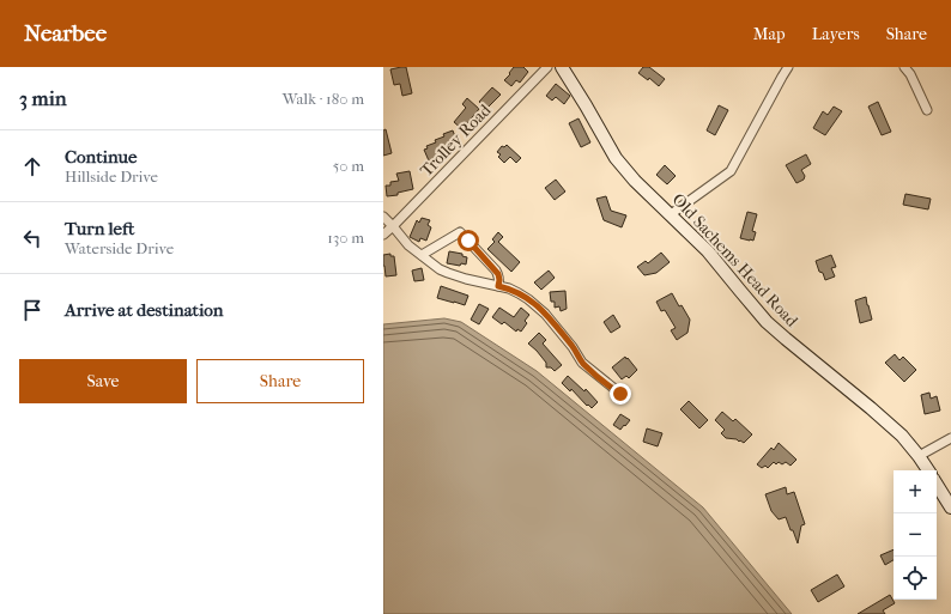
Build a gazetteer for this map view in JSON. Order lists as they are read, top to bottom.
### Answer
{
  "streets": {
    "street": ["Trolley Road", "Old Sachems Head Road"]
  },
  "page": {
    "header": "Nearbee",
    "nav": ["Map", "Layers", "Share"],
    "heading": ["3 min", "Walk · 180 m"],
    "list": [
      ["Continue", "Hillside Drive", "50 m"],
      ["Turn left", "Waterside Drive", "130 m"],
      "Arrive at destination"
    ],
    "buttons": ["Save", "Share"],
    "map_buttons": ["+", "−"]
  }
}
